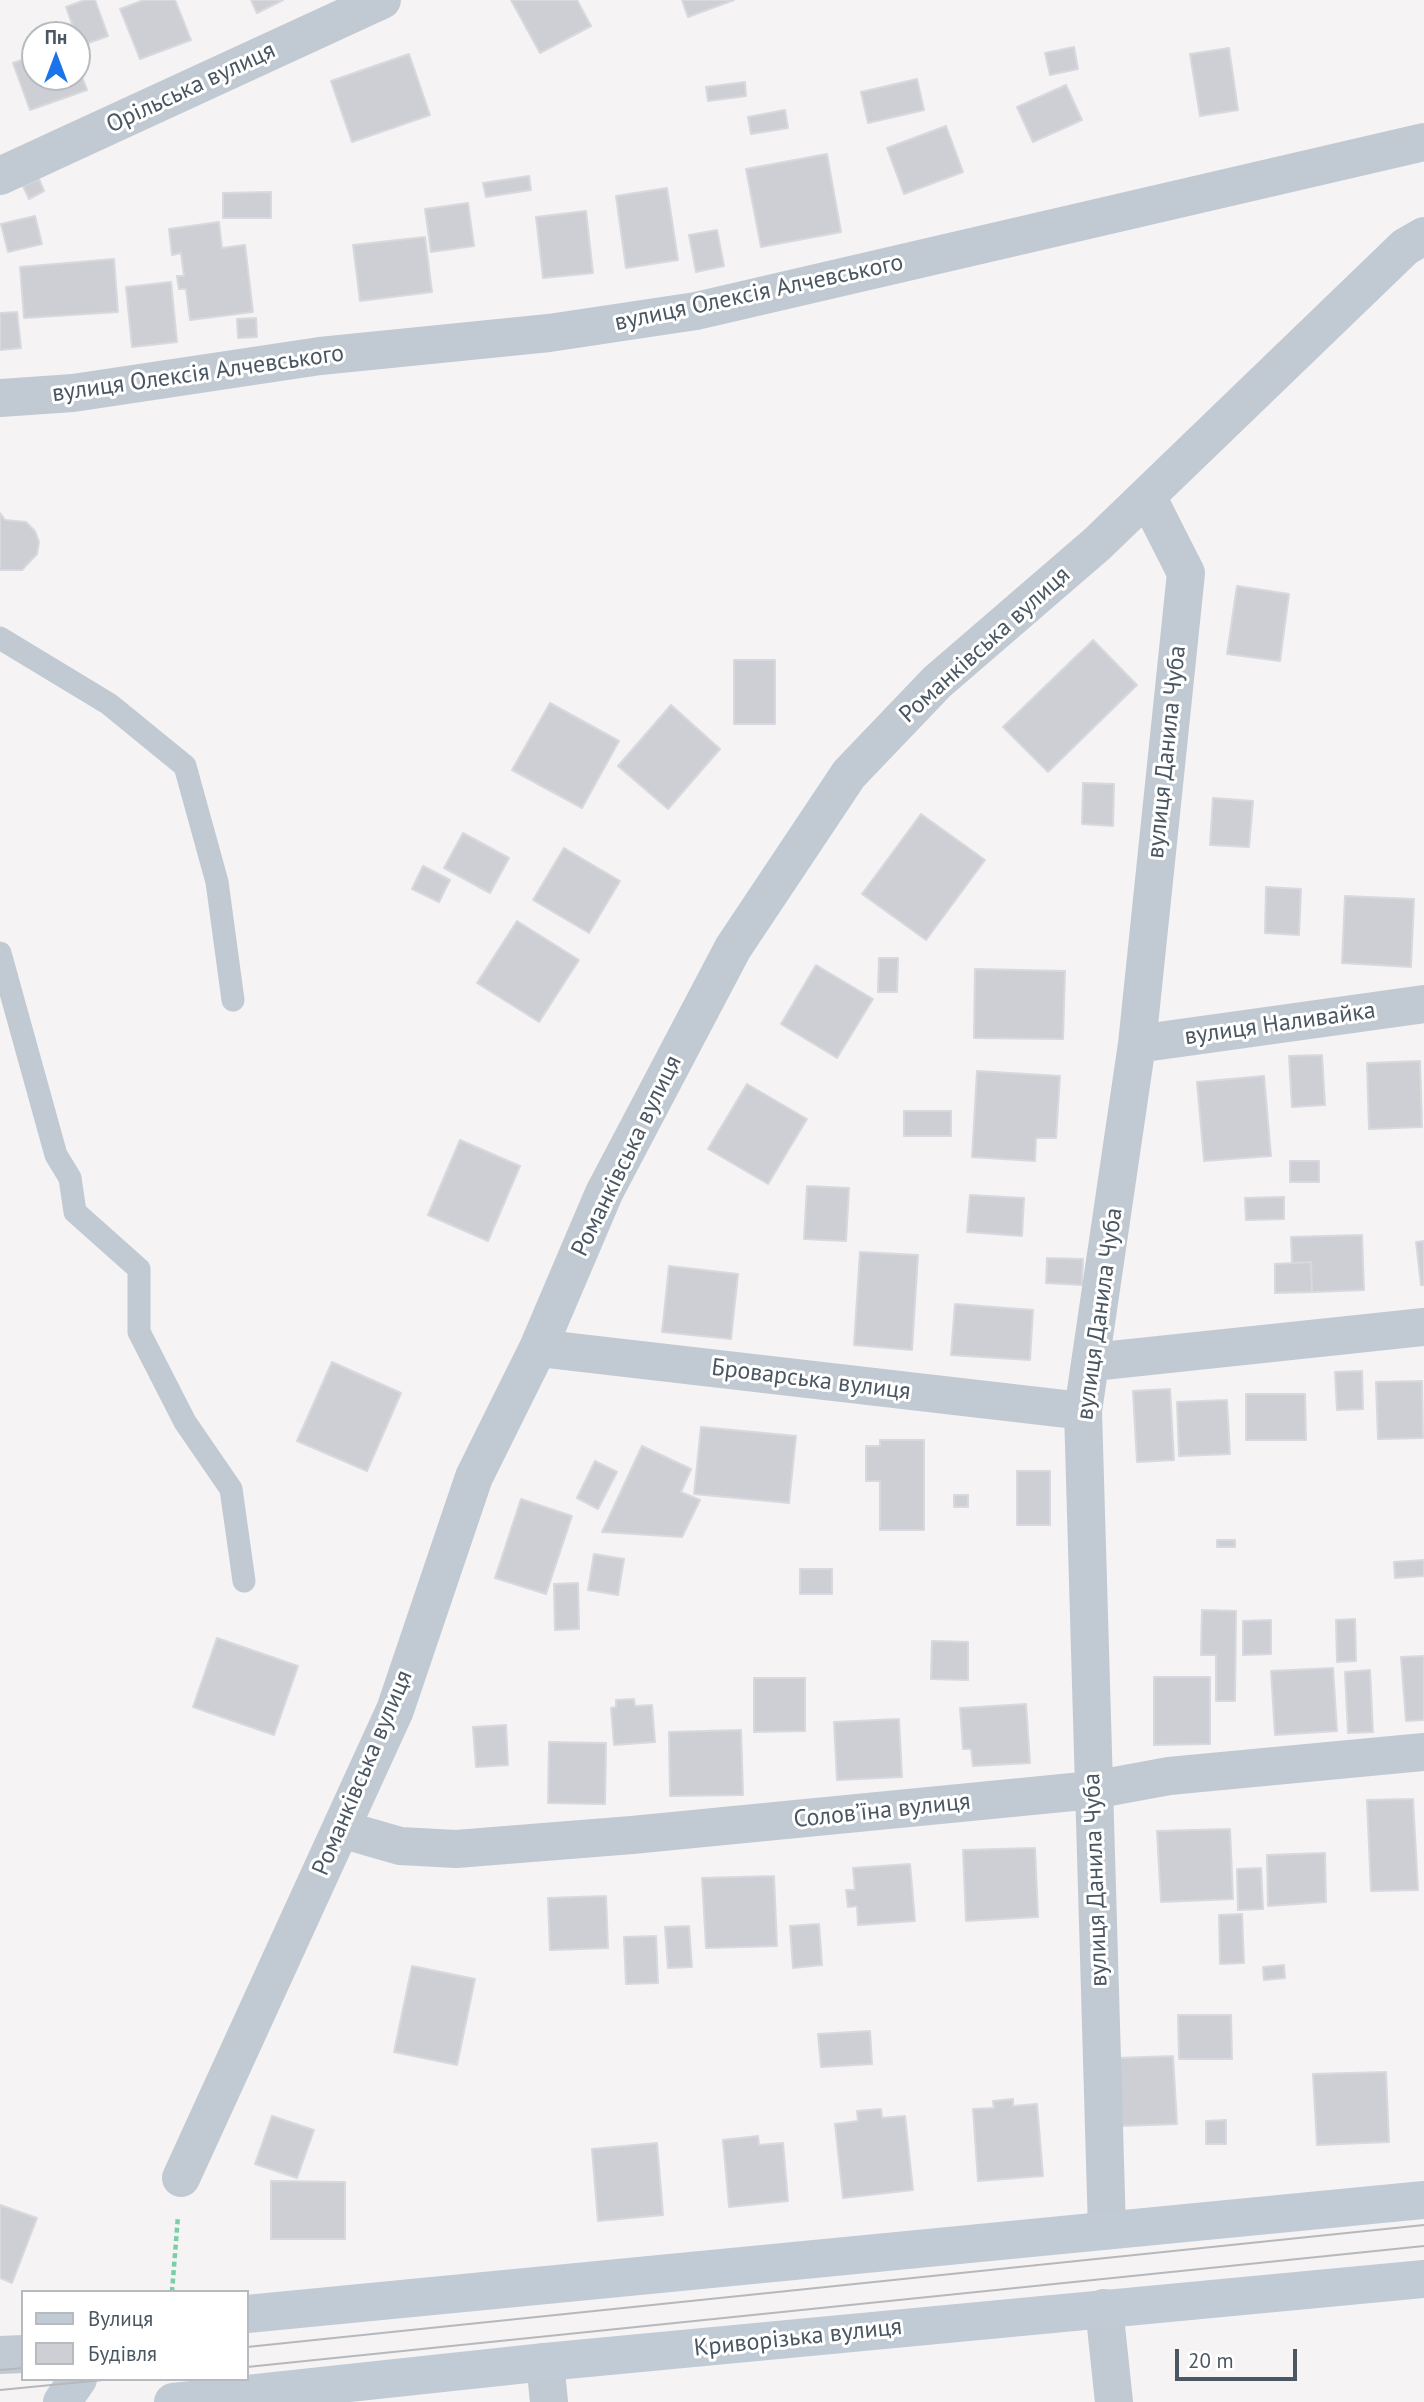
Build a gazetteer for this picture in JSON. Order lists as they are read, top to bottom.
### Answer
{
  "streets": {
    "main road": ["Криворізька вулиця"],
    "street": [
      "Орільська вулиця",
      "вулиця Олексія Алчевського",
      "Романківська вулиця",
      "вулиця Данила Чуба",
      "вулиця Наливайка",
      "Броварська вулиця",
      "Соловʼїна вулиця"
    ]
  },
  "crossings": [
    ["Романківська вулиця", "вулиця Данила Чуба"],
    ["Романківська вулиця", "Броварська вулиця"],
    ["Романківська вулиця", "Соловʼїна вулиця"],
    ["вулиця Данила Чуба", "вулиця Наливайка"],
    ["вулиця Данила Чуба", "Броварська вулиця"],
    ["вулиця Данила Чуба", "Соловʼїна вулиця"]
  ],
  "legend": ["Вулиця", "Будівля"],
  "scale_bar": "20 m",
  "north": "top"
}
